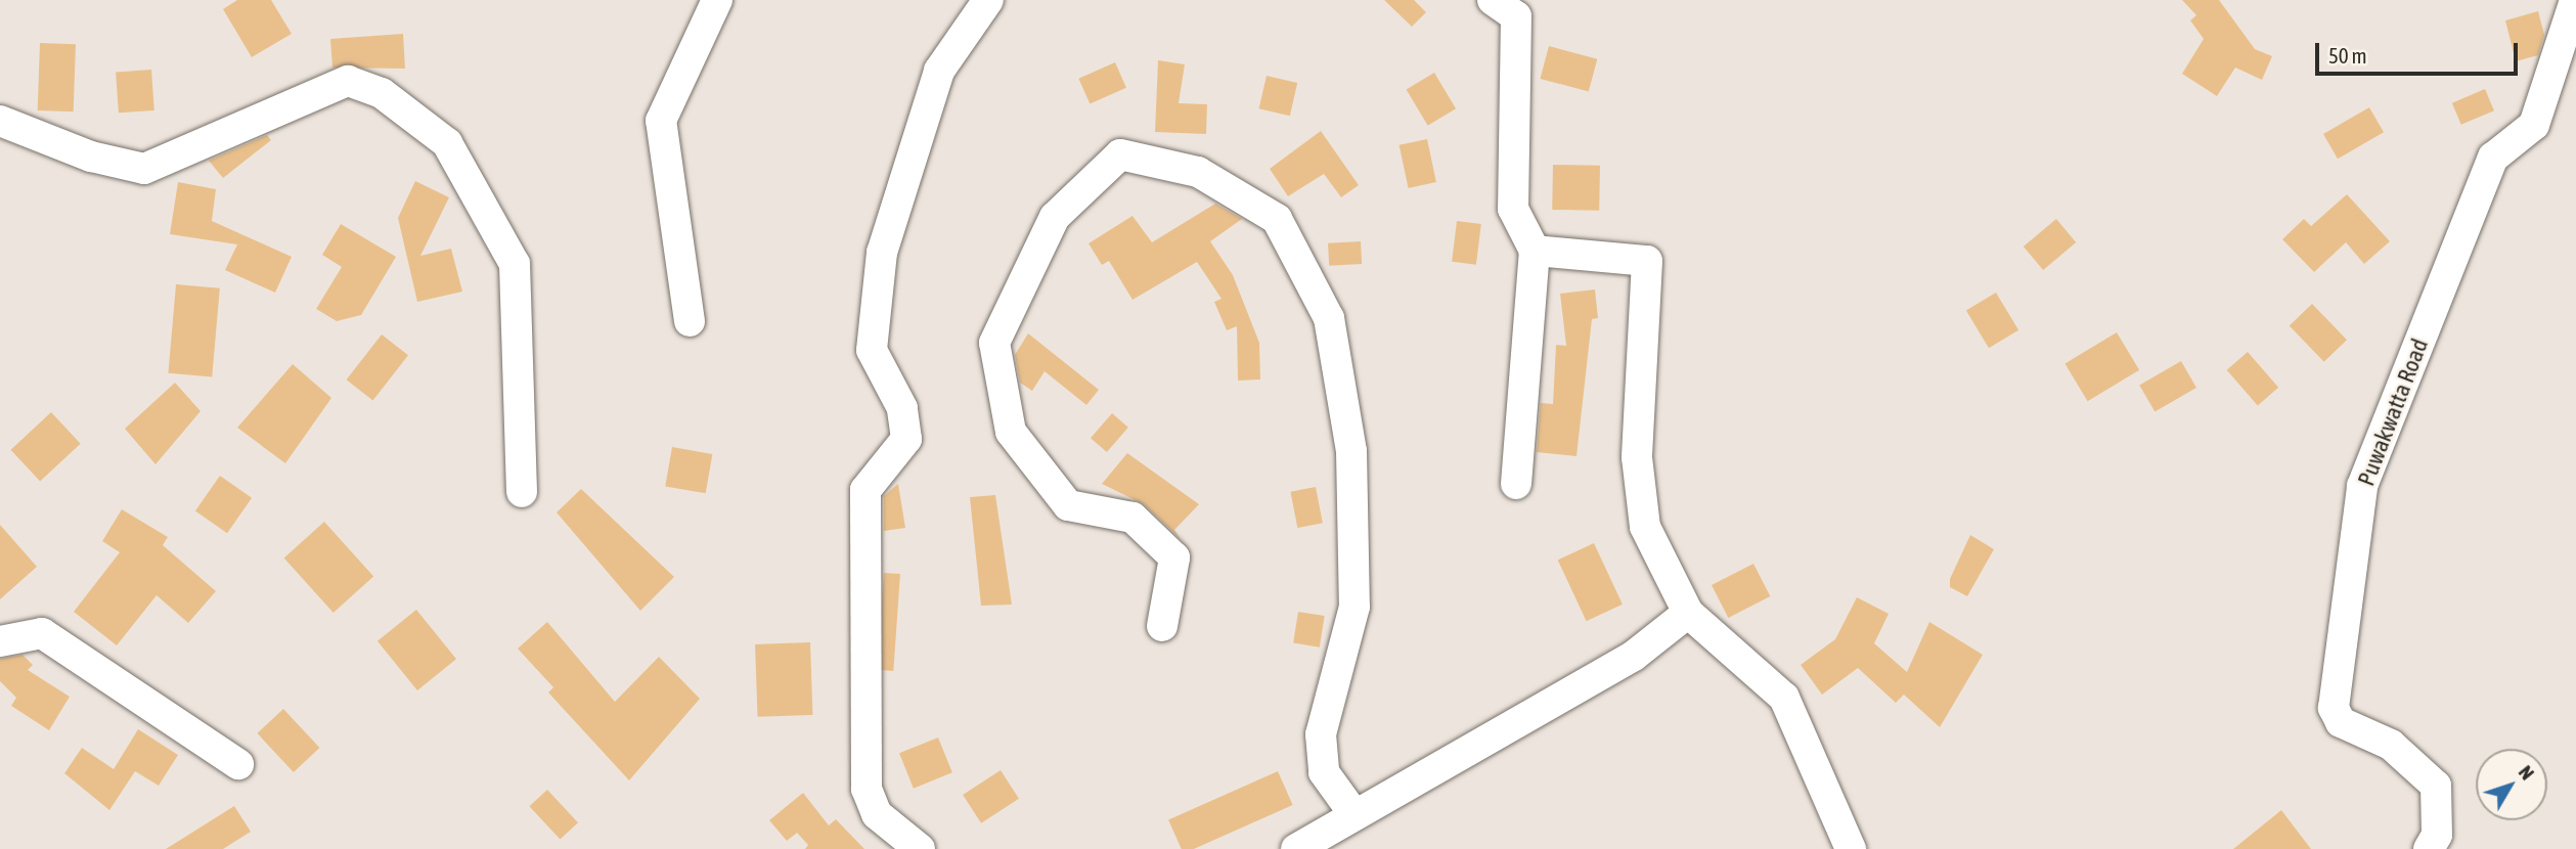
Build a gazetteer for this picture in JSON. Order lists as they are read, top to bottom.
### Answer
{
  "streets": {
    "street": ["Puwakwatta Road"]
  },
  "scale_bar": "50 m",
  "north": "top right"
}
